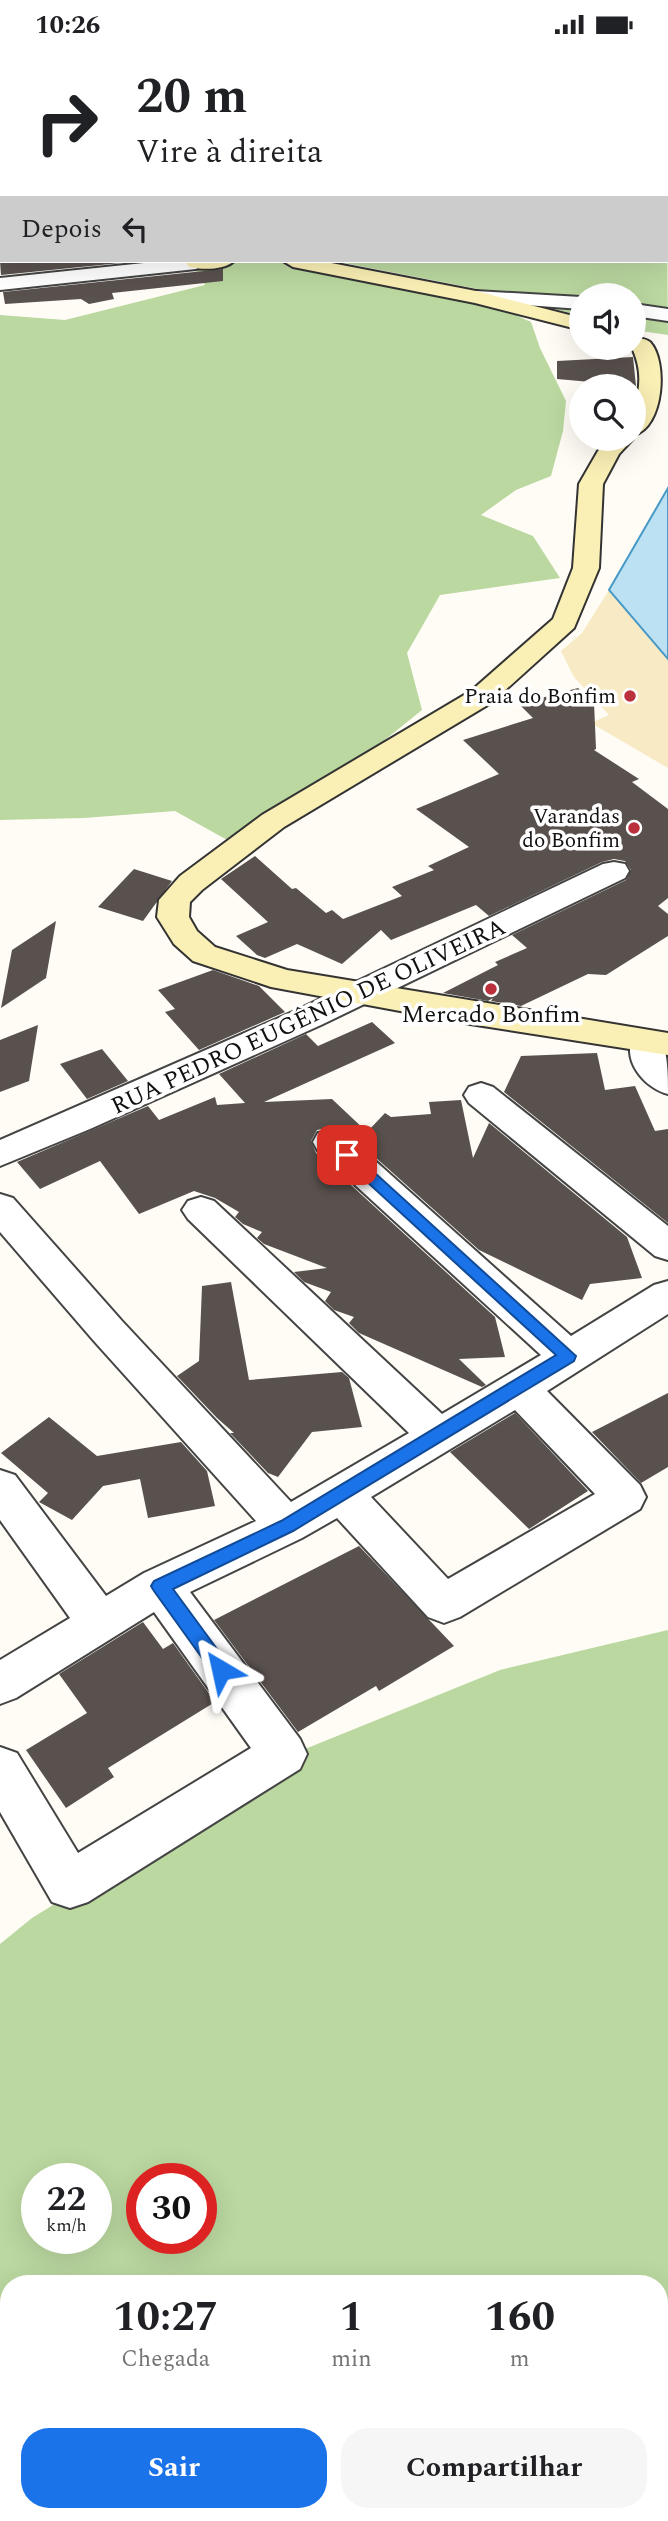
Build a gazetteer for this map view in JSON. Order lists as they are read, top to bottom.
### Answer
{
  "streets": {
    "street": ["RUA PEDRO EUGÊNIO DE OLIVEIRA"]
  },
  "places": ["Praia do Bonfim", "Varandas do Bonfim", "Mercado Bonfim"],
  "page": {
    "status": "10:26",
    "turn": ["20 m", "Vire à direita"],
    "then": "Depois",
    "speed": "22 km/h",
    "limit": "30",
    "eta": [
      "10:27",
      "Chegada",
      "1",
      "min",
      "160",
      "m"
    ],
    "buttons": ["Sair", "Compartilhar"]
  }
}
